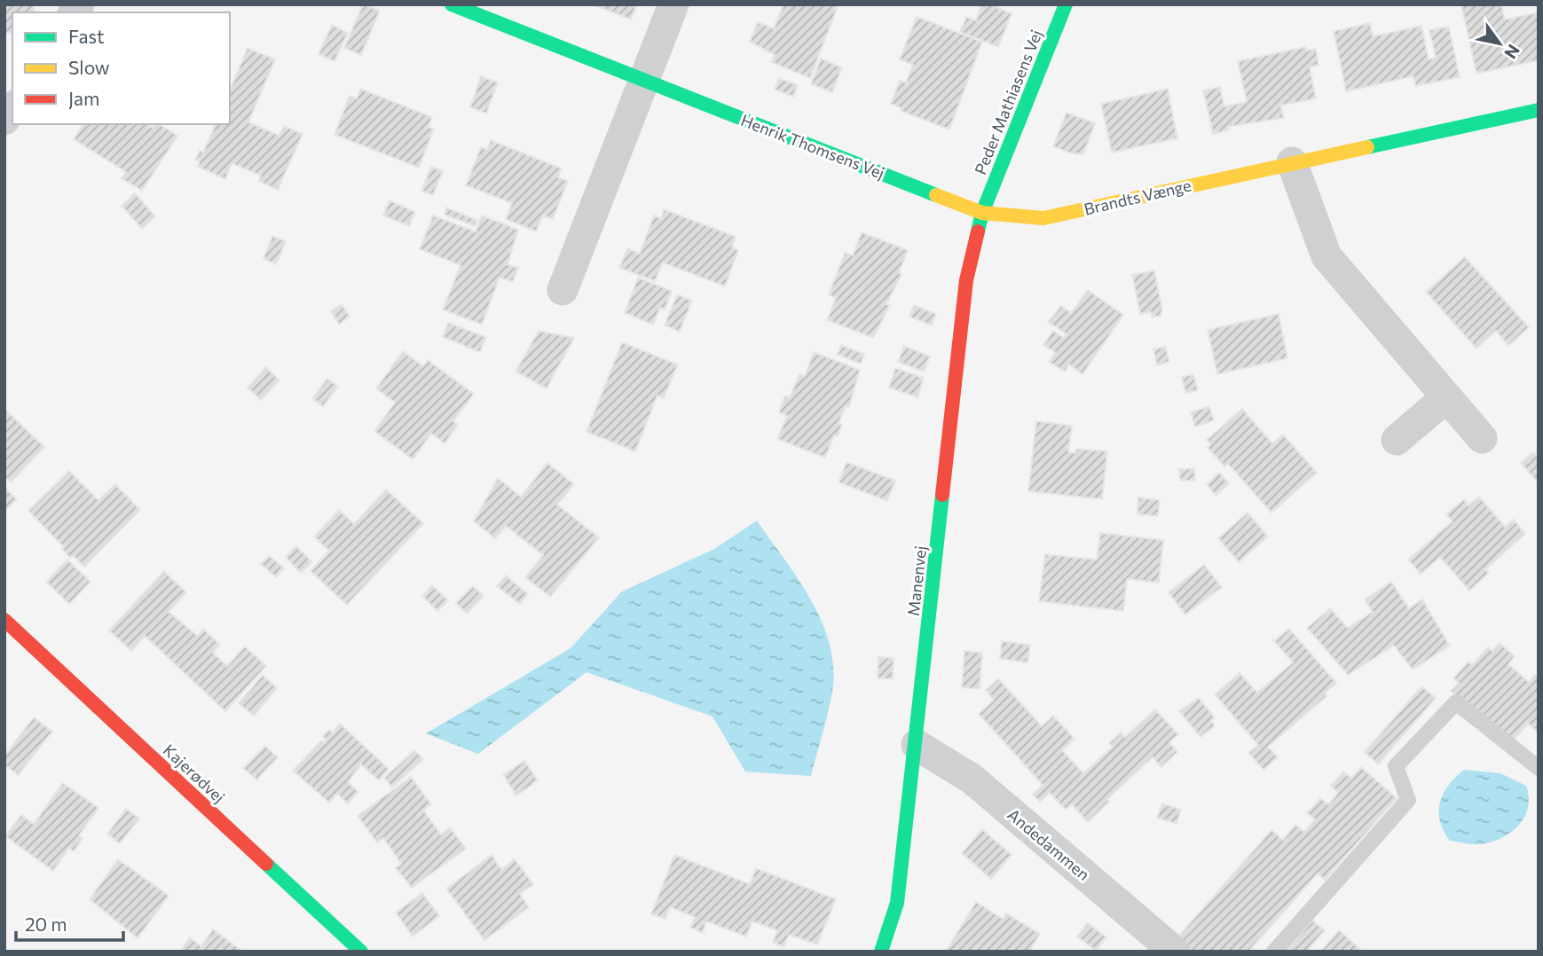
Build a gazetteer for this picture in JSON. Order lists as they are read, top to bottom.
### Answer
{
  "streets": {
    "street": [
      "Peder Mathiasens Vej",
      "Henrik Thomsens Vej",
      "Brandts Vænge",
      "Manenvej",
      "Kajerødvej",
      "Andedammen"
    ]
  },
  "crossings": [
    ["Peder Mathiasens Vej", "Henrik Thomsens Vej"],
    ["Peder Mathiasens Vej", "Brandts Vænge"],
    ["Peder Mathiasens Vej", "Manenvej"],
    ["Henrik Thomsens Vej", "Brandts Vænge"],
    ["Henrik Thomsens Vej", "Manenvej"],
    ["Brandts Vænge", "Manenvej"],
    ["Manenvej", "Andedammen"]
  ],
  "legend": ["Fast", "Slow", "Jam"],
  "scale_bar": "20 m",
  "north": "bottom right"
}
